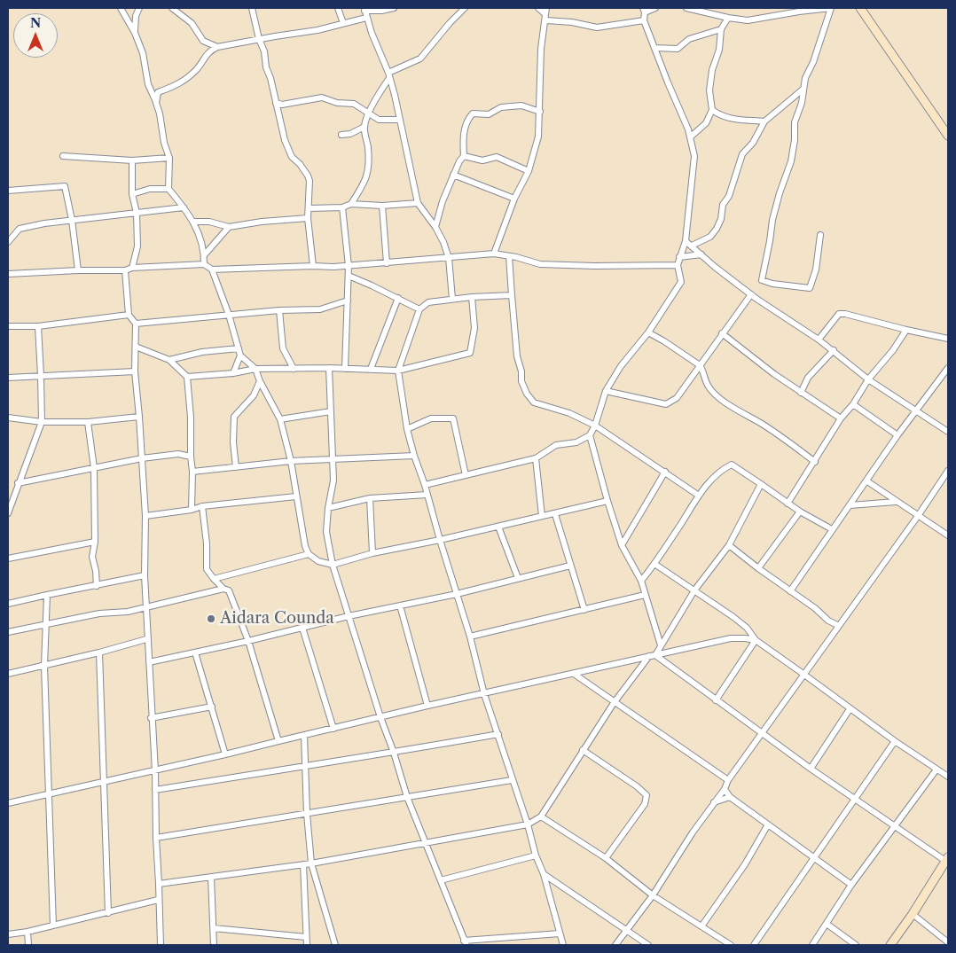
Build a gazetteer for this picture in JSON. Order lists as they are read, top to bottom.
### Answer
{
  "places": ["Aidara Counda"],
  "north": "top"
}
